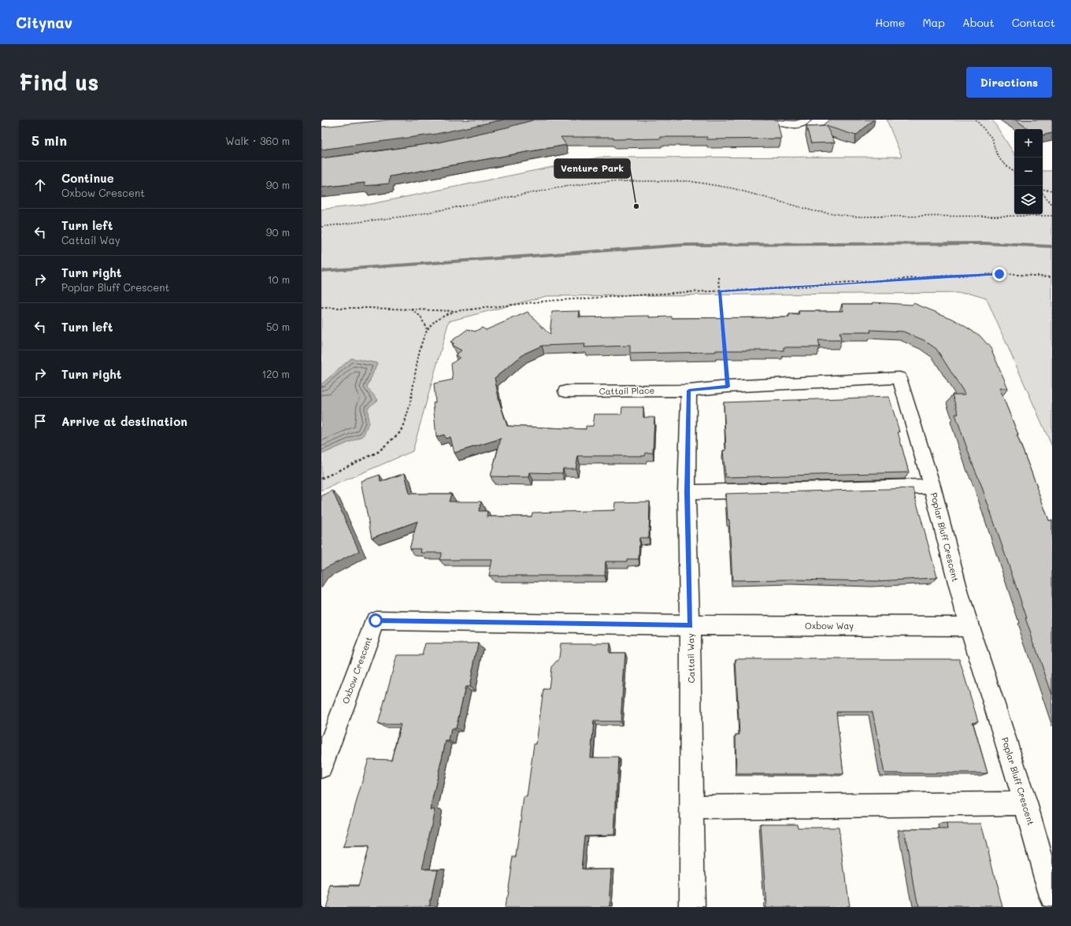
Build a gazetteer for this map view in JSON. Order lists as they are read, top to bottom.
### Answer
{
  "streets": {
    "street": [
      "Cattail Place",
      "Poplar Bluff Crescent",
      "Oxbow Way",
      "Cattail Way",
      "Oxbow Crescent"
    ]
  },
  "crossings": [
    ["Cattail Place", "Poplar Bluff Crescent"],
    ["Cattail Place", "Cattail Way"],
    ["Poplar Bluff Crescent", "Oxbow Way"],
    ["Poplar Bluff Crescent", "Cattail Way"],
    ["Oxbow Way", "Cattail Way"],
    ["Oxbow Way", "Oxbow Crescent"],
    ["Cattail Way", "Oxbow Crescent"]
  ],
  "places": ["Venture Park"],
  "page": {
    "header": "Citynav",
    "nav": [
      "Home",
      "Map",
      "About",
      "Contact"
    ],
    "buttons": "Directions",
    "title": "Find us",
    "heading": ["5 min", "Walk · 360 m"],
    "map_buttons": ["+", "−"],
    "list": [
      ["Continue", "Oxbow Crescent", "90 m"],
      ["Turn left", "Cattail Way", "90 m"],
      ["Turn right", "Poplar Bluff Crescent", "10 m"],
      ["Turn left", "50 m"],
      ["Turn right", "120 m"],
      "Arrive at destination"
    ]
  }
}
